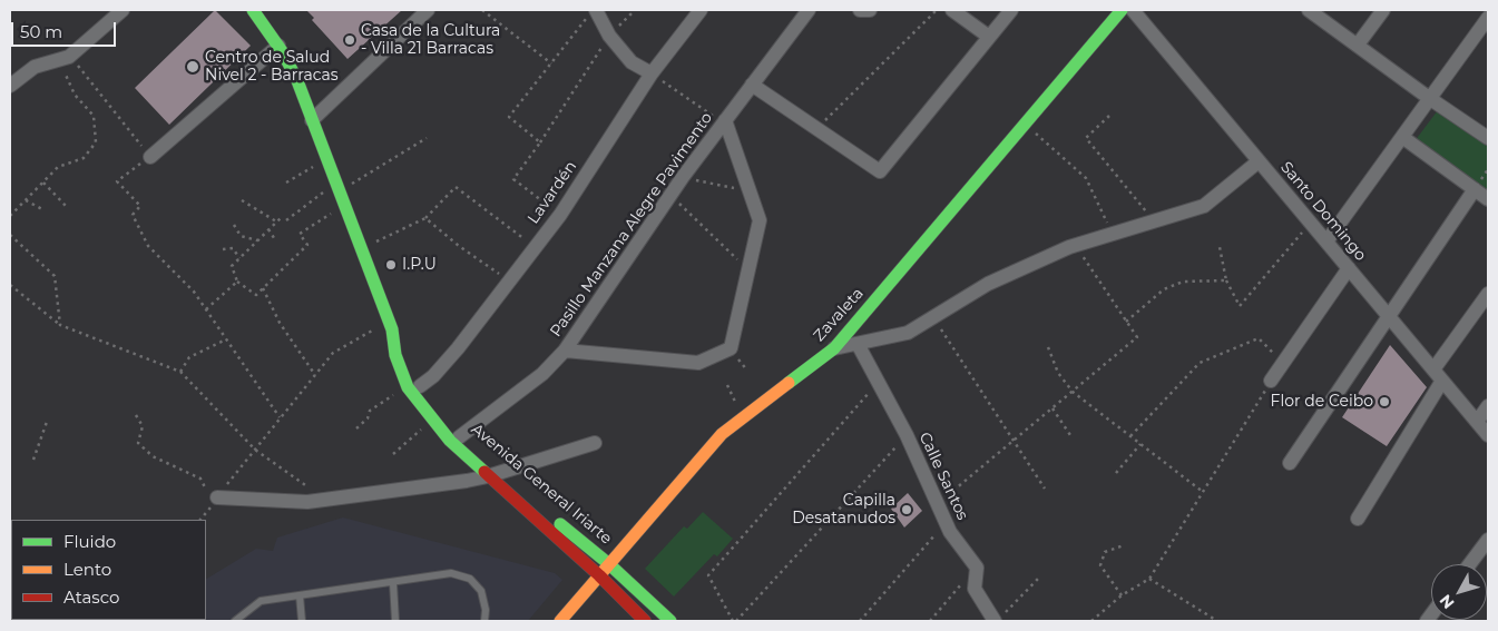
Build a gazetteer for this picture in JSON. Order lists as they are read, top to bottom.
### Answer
{
  "streets": {
    "main road": ["Zavaleta", "Avenida General Iriarte"],
    "street": [
      "Lavardén",
      "Santo Domingo",
      "Pasillo Manzana Alegre Pavimento",
      "Calle Santos"
    ]
  },
  "crossings": [
    ["Lavardén", "Avenida General Iriarte"],
    ["Pasillo Manzana Alegre Pavimento", "Avenida General Iriarte"],
    ["Zavaleta", "Avenida General Iriarte"]
  ],
  "places": [
    "Casa de la Cultura - Villa 21 Barracas",
    "Centro de Salud Nivel 2 - Barracas",
    "I.P.U",
    "Flor de Ceibo",
    "Capilla Desatanudos"
  ],
  "legend": ["Fluido", "Lento", "Atasco"],
  "scale_bar": "50 m",
  "north": "bottom left"
}
